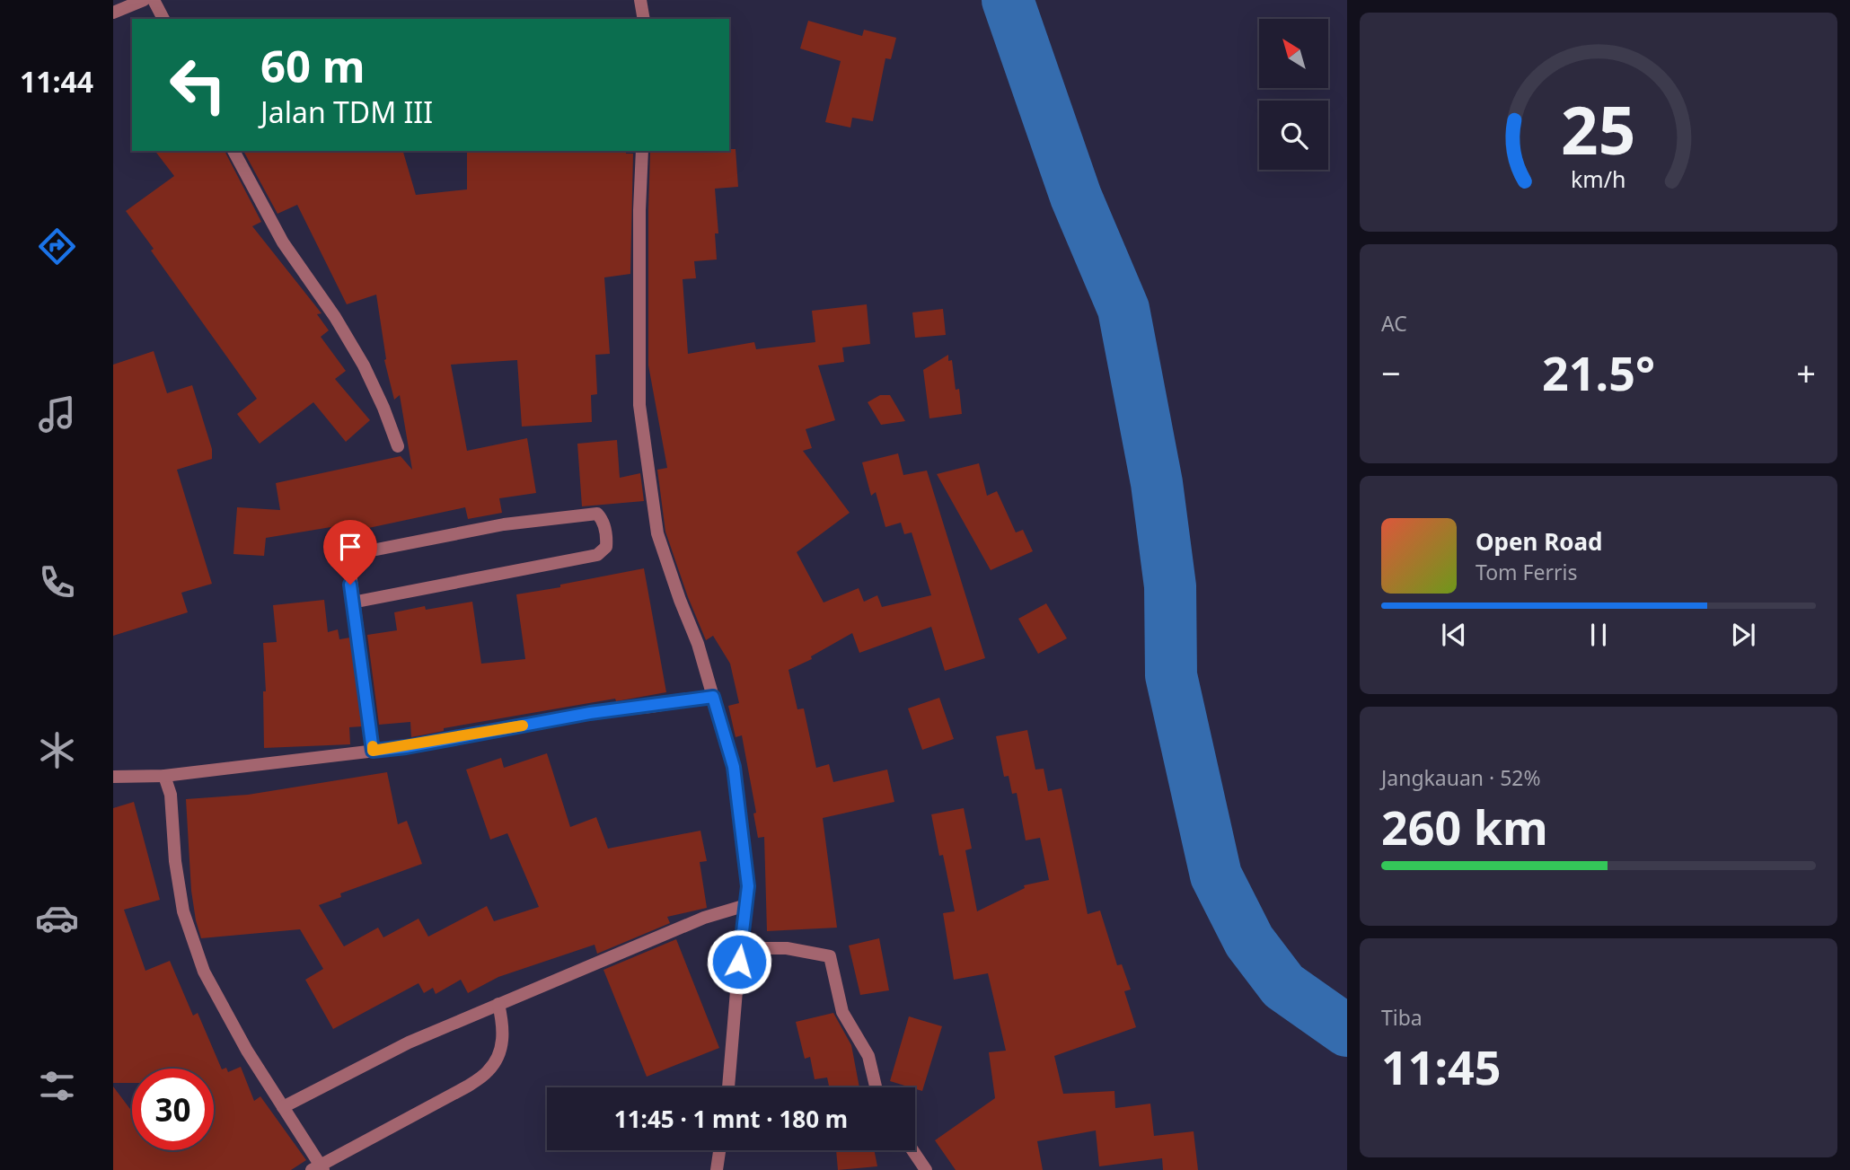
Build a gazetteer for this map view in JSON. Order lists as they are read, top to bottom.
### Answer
{
  "north": "top left",
  "page": {
    "tabs": "11:44",
    "turn": ["60 m", "Jalan TDM III"],
    "tile": [
      "AC",
      ["Jangkauan · 52%", "260 km"],
      ["Tiba", "11:45"]
    ],
    "heat": ["−", "21.5°", "+"],
    "song": ["Open Road", "Tom Ferris"],
    "limit": "30",
    "trip": "11:45 · 1 mnt · 180 m",
    "gauge": ["25", "km/h"]
  }
}
